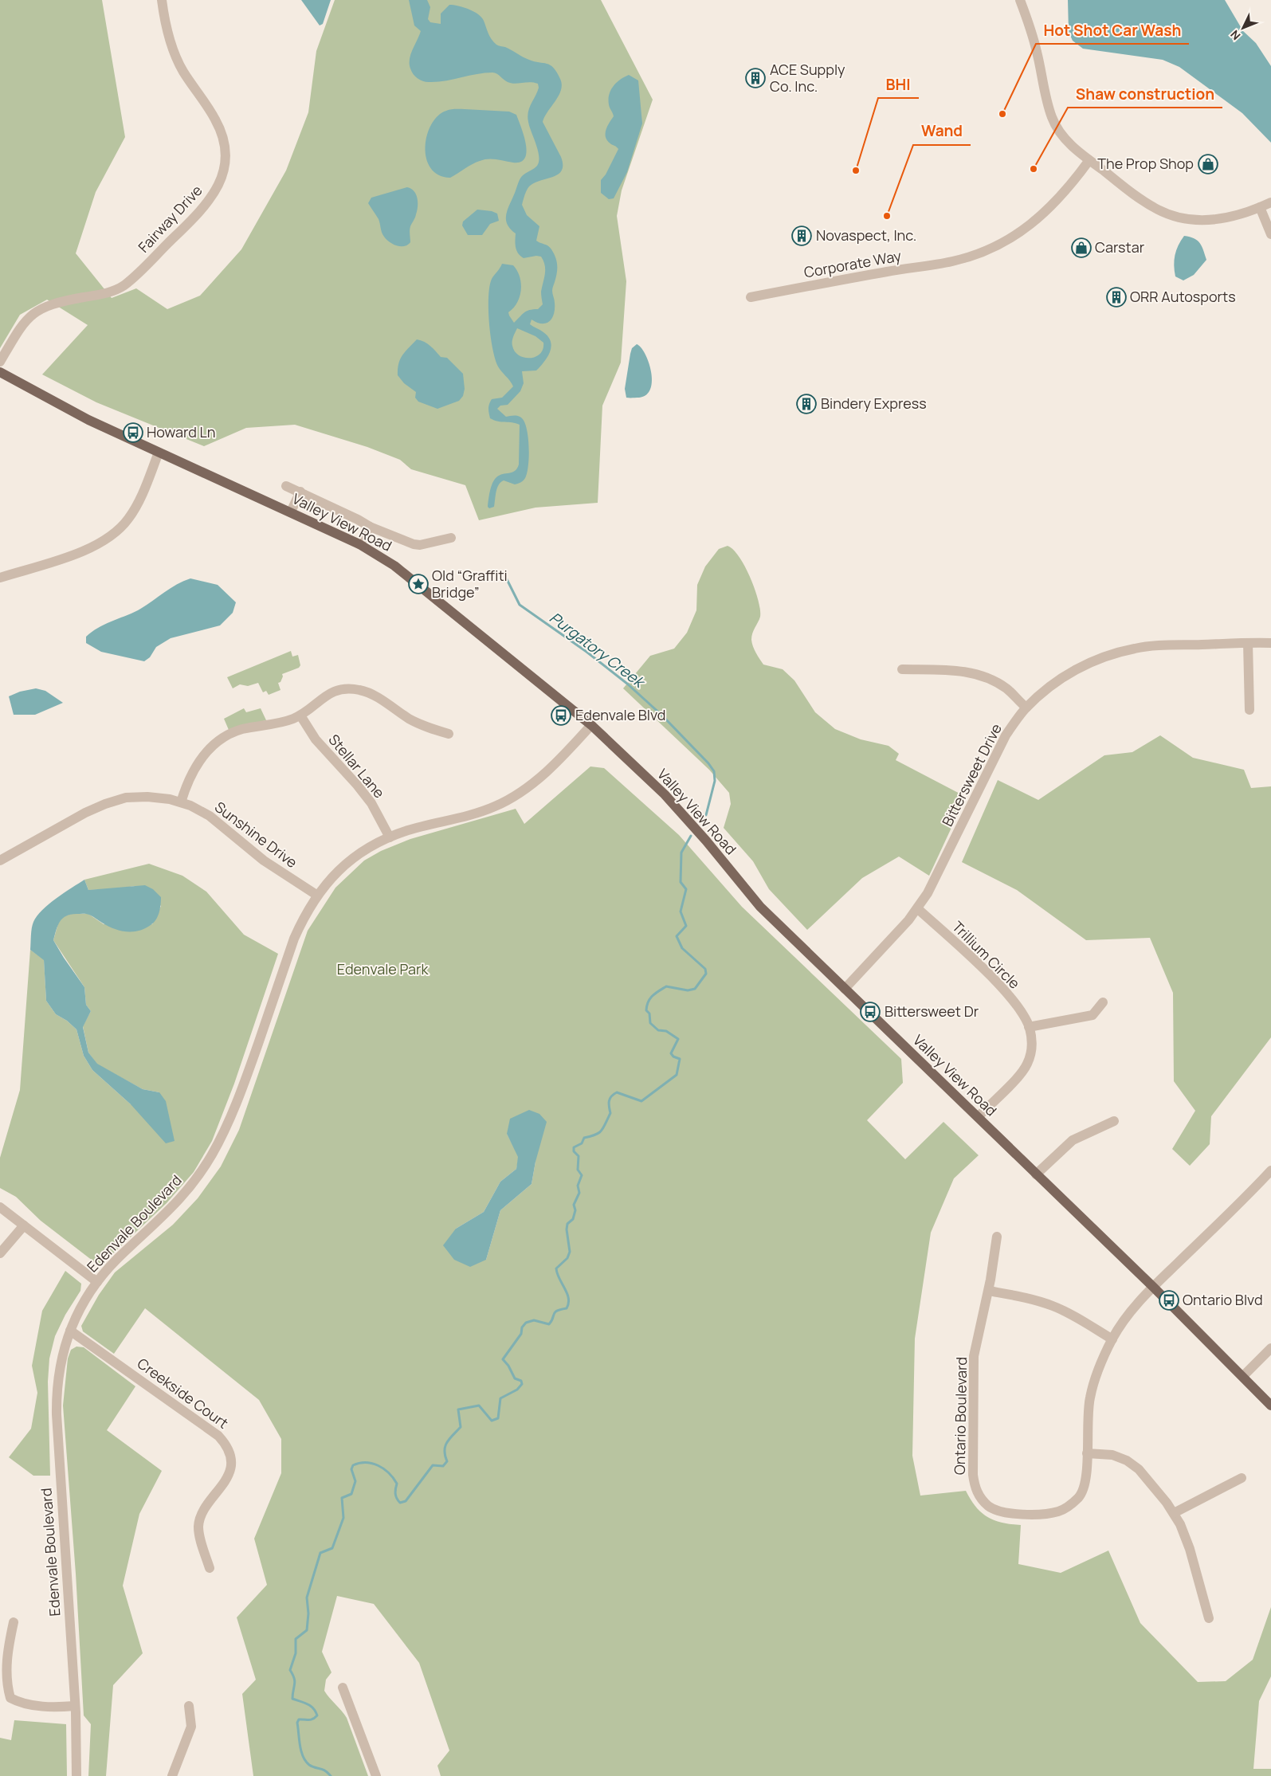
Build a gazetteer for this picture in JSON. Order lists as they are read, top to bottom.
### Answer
{
  "streets": {
    "main road": ["Valley View Road"],
    "street": [
      "Fairway Drive",
      "Corporate Way",
      "Stellar Lane",
      "Bittersweet Drive",
      "Sunshine Drive",
      "Trillium Circle",
      "Edenvale Boulevard",
      "Creekside Court",
      "Ontario Boulevard"
    ]
  },
  "crossings": [
    ["Valley View Road", "Bittersweet Drive"],
    ["Valley View Road", "Trillium Circle"],
    ["Valley View Road", "Edenvale Boulevard"],
    ["Valley View Road", "Ontario Boulevard"],
    ["Stellar Lane", "Edenvale Boulevard"],
    ["Bittersweet Drive", "Trillium Circle"],
    ["Sunshine Drive", "Edenvale Boulevard"],
    ["Edenvale Boulevard", "Creekside Court"]
  ],
  "water": ["Purgatory Creek"],
  "parks": ["Edenvale Park"],
  "places": {
    "building": [
      "ACE Supply Co. Inc.",
      "Novaspect, Inc.",
      "ORR Autosports",
      "Bindery Express"
    ],
    "other": [
      "Hot Shot Car Wash",
      "Shaw construction",
      "BHI",
      "Wand"
    ],
    "shop": ["The Prop Shop", "Carstar"],
    "bus stop": [
      "Howard Ln",
      "Edenvale Blvd",
      "Bittersweet Dr",
      "Ontario Blvd"
    ],
    "place": ["Old “Graffiti Bridge”"]
  },
  "north": "bottom left"
}
